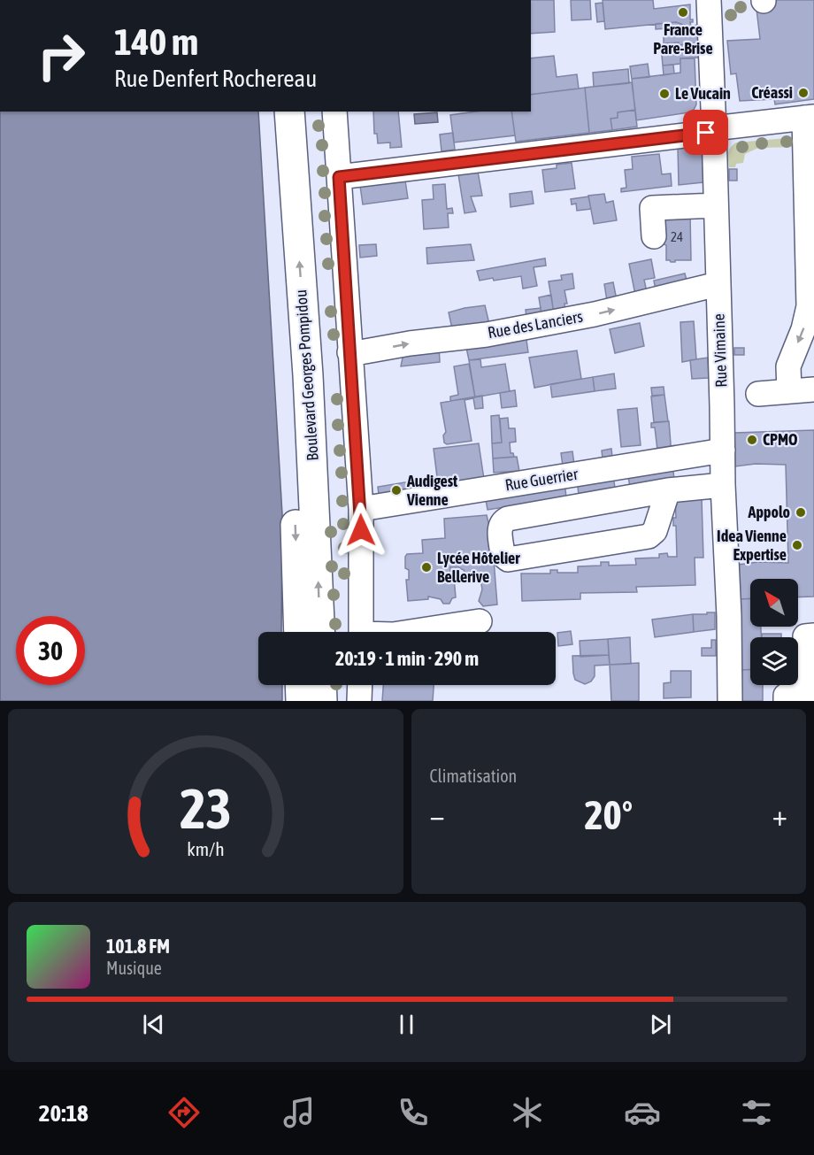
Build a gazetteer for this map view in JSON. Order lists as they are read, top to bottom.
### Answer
{
  "streets": {
    "main road": ["Boulevard Georges Pompidou"],
    "street": ["Rue des Lanciers", "Rue Vimaine", "Rue Guerrier"]
  },
  "crossings": [
    ["Rue des Lanciers", "Rue Vimaine"],
    ["Rue Vimaine", "Rue Guerrier"]
  ],
  "places": [
    "France Pare-Brise",
    "Créassi",
    "Le Vucain",
    "CPMO",
    "Audigest Vienne",
    "Appolo",
    "Idea Vienne Expertise",
    "Lycée Hôtelier Bellerive"
  ],
  "house_numbers": ["24"],
  "north": "top left",
  "page": {
    "turn": ["140 m", "Rue Denfert Rochereau"],
    "limit": "30",
    "trip": "20:19 · 1 min · 290 m",
    "tile": "Climatisation",
    "heat": ["−", "20°", "+"],
    "song": ["101.8 FM", "Musique"],
    "tabs": "20:18",
    "gauge": ["23", "km/h"]
  }
}
